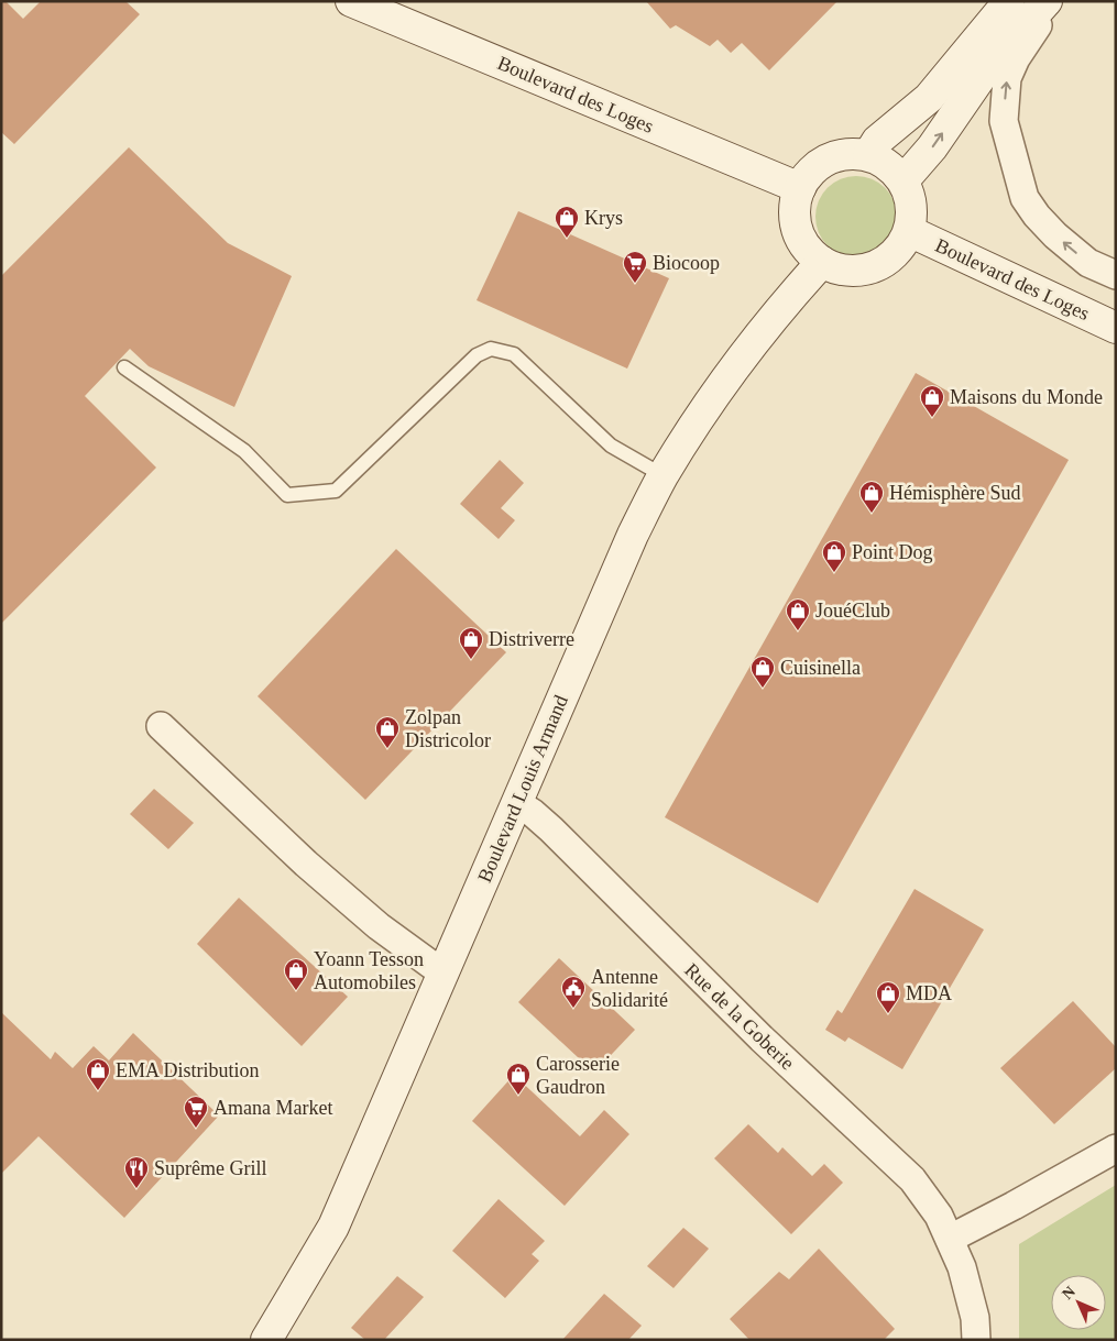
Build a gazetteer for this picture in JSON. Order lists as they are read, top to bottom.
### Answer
{
  "streets": {
    "main road": ["Boulevard des Loges", "Boulevard Louis Armand"],
    "street": ["Rue de la Goberie"]
  },
  "crossings": [
    ["Boulevard des Loges", "Boulevard Louis Armand"],
    ["Boulevard Louis Armand", "Rue de la Goberie"]
  ],
  "places": {
    "shop": [
      "Krys",
      "Maisons du Monde",
      "Hémisphère Sud",
      "Point Dog",
      "JouéClub",
      "Distriverre",
      "Cuisinella",
      "Zolpan Districolor",
      "Yoann Tesson Automobiles",
      "MDA",
      "EMA Distribution",
      "Carosserie Gaudron"
    ],
    "supermarket": ["Biocoop", "Amana Market"],
    "public building": ["Antenne Solidarité"],
    "restaurant": ["Suprême Grill"]
  },
  "north": "top left"
}
